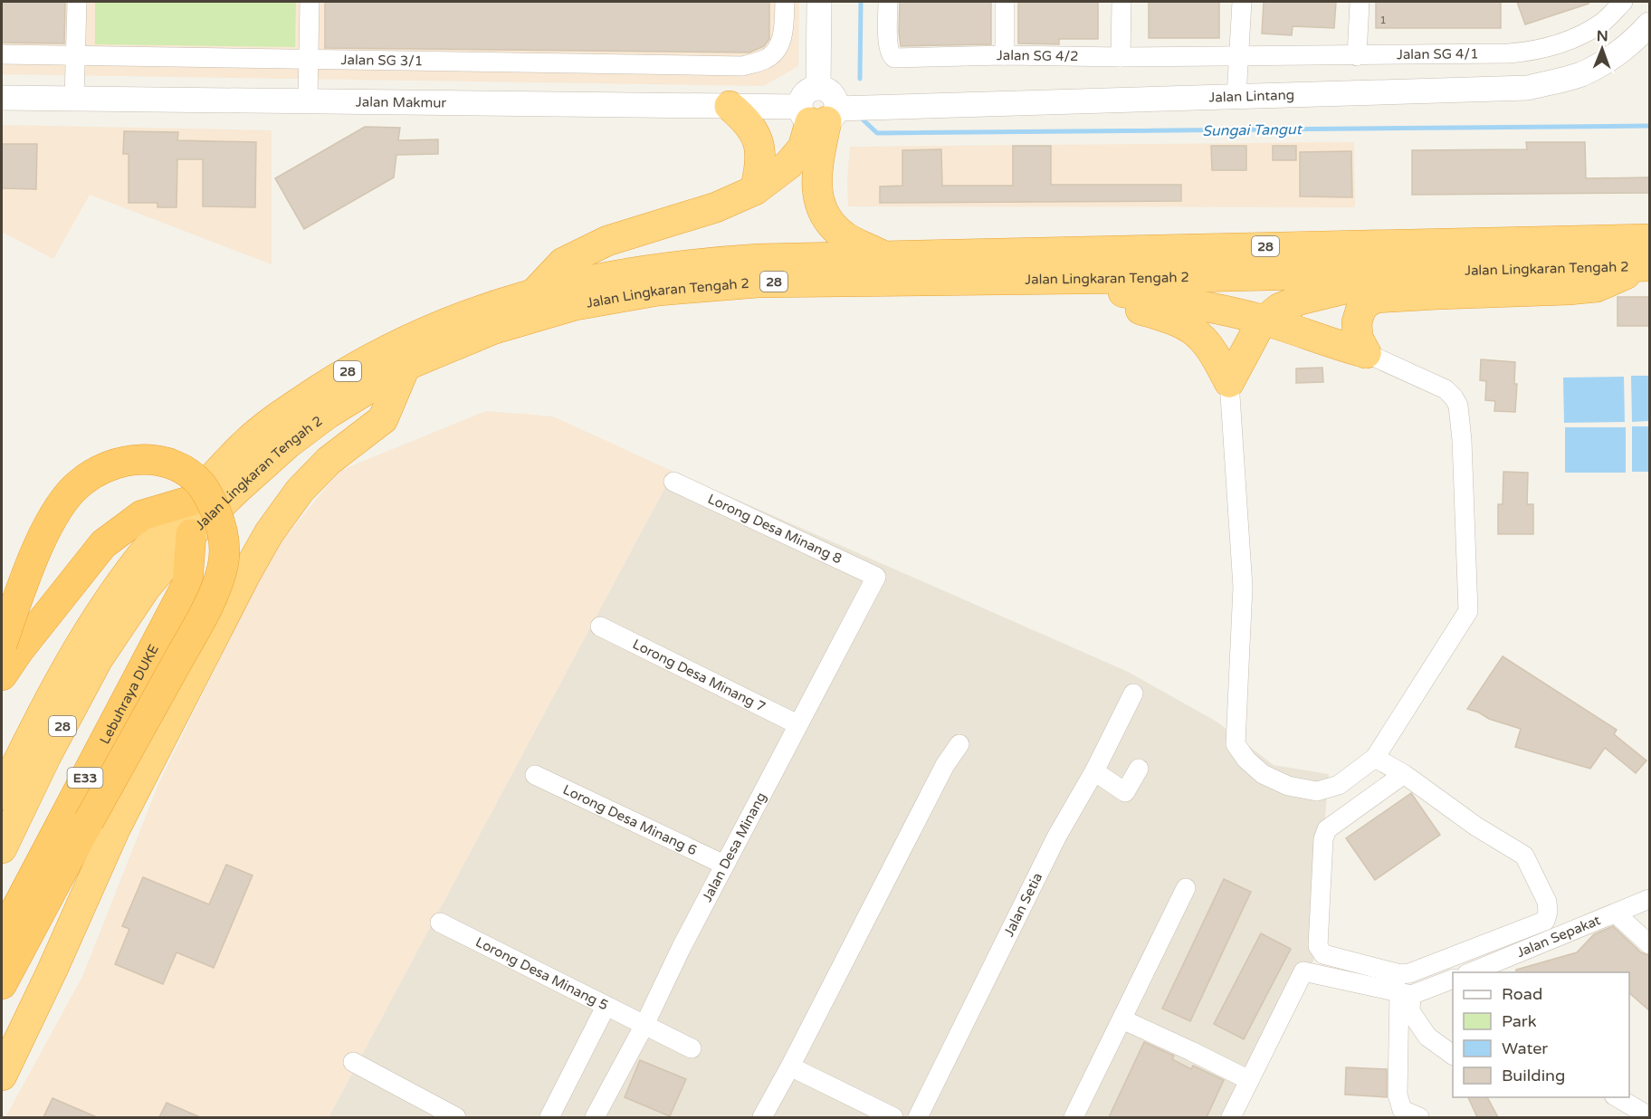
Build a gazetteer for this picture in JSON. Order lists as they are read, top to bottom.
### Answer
{
  "streets": {
    "highway": [
      "28",
      "Jalan Lingkaran Tengah 2",
      "Lebuhraya DUKE",
      "E33"
    ],
    "street": [
      "Jalan SG 4/1",
      "Jalan SG 4/2",
      "Jalan SG 3/1",
      "Jalan Lintang",
      "Jalan Makmur",
      "Lorong Desa Minang 8",
      "Lorong Desa Minang 7",
      "Lorong Desa Minang 6",
      "Jalan Desa Minang",
      "Jalan Setia",
      "Jalan Sepakat",
      "Lorong Desa Minang 5"
    ]
  },
  "crossings": [
    ["Jalan SG 4/1", "Jalan SG 4/2"],
    ["Jalan Lintang", "Jalan Makmur"],
    ["Jalan Lingkaran Tengah 2", "Lebuhraya DUKE"],
    ["Lorong Desa Minang 8", "Jalan Desa Minang"],
    ["Lorong Desa Minang 7", "Jalan Desa Minang"],
    ["Lorong Desa Minang 6", "Jalan Desa Minang"],
    ["Jalan Desa Minang", "Lorong Desa Minang 5"]
  ],
  "water": ["Sungai Tangut"],
  "house_numbers": ["1"],
  "legend": [
    "Road",
    "Park",
    "Water",
    "Building"
  ],
  "north": "top"
}
